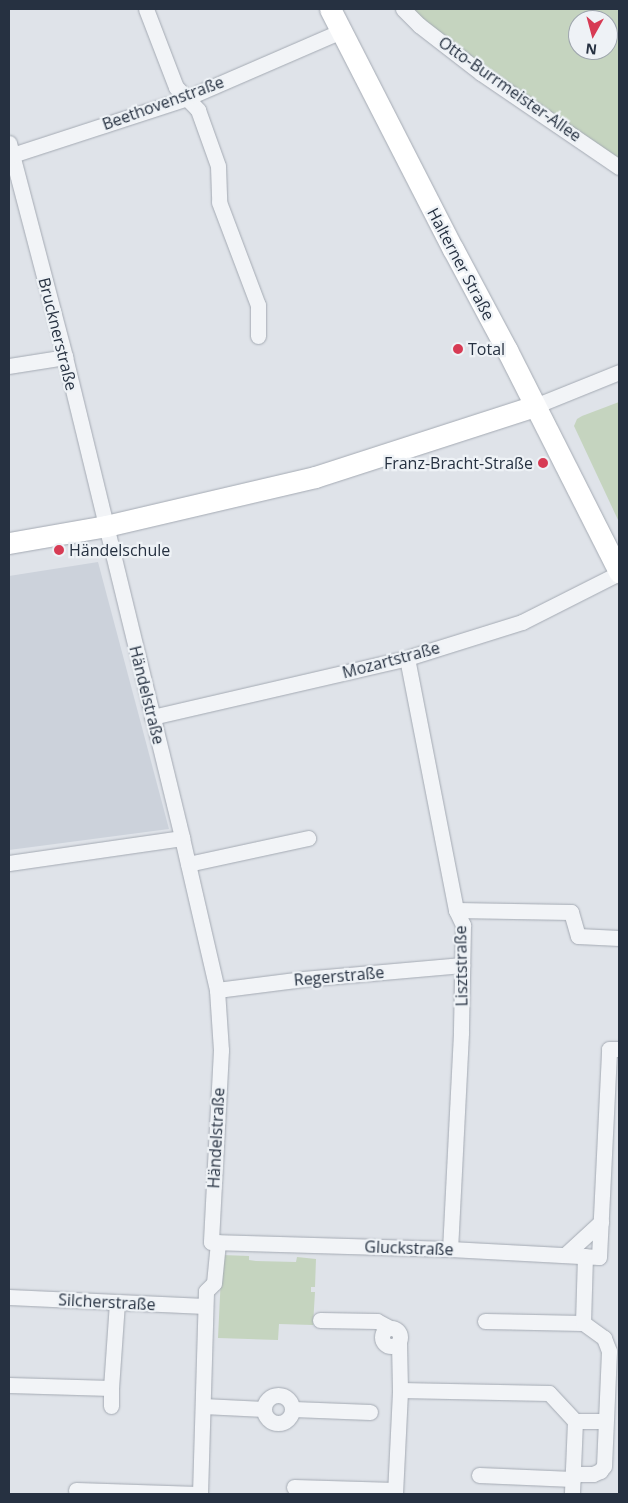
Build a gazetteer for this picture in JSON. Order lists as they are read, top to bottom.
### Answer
{
  "streets": {
    "main road": ["Halterner Straße"],
    "street": [
      "Otto-Burrmeister-Allee",
      "Beethovenstraße",
      "Brucknerstraße",
      "Mozartstraße",
      "Händelstraße",
      "Lisztstraße",
      "Regerstraße",
      "Gluckstraße",
      "Silcherstraße"
    ]
  },
  "crossings": [
    ["Beethovenstraße", "Halterner Straße"],
    ["Beethovenstraße", "Brucknerstraße"],
    ["Halterner Straße", "Mozartstraße"],
    ["Brucknerstraße", "Händelstraße"],
    ["Mozartstraße", "Händelstraße"],
    ["Mozartstraße", "Lisztstraße"],
    ["Händelstraße", "Regerstraße"],
    ["Händelstraße", "Gluckstraße"],
    ["Händelstraße", "Silcherstraße"],
    ["Lisztstraße", "Regerstraße"],
    ["Lisztstraße", "Gluckstraße"]
  ],
  "places": ["Total", "Franz-Bracht-Straße", "Händelschule"],
  "north": "bottom"
}
